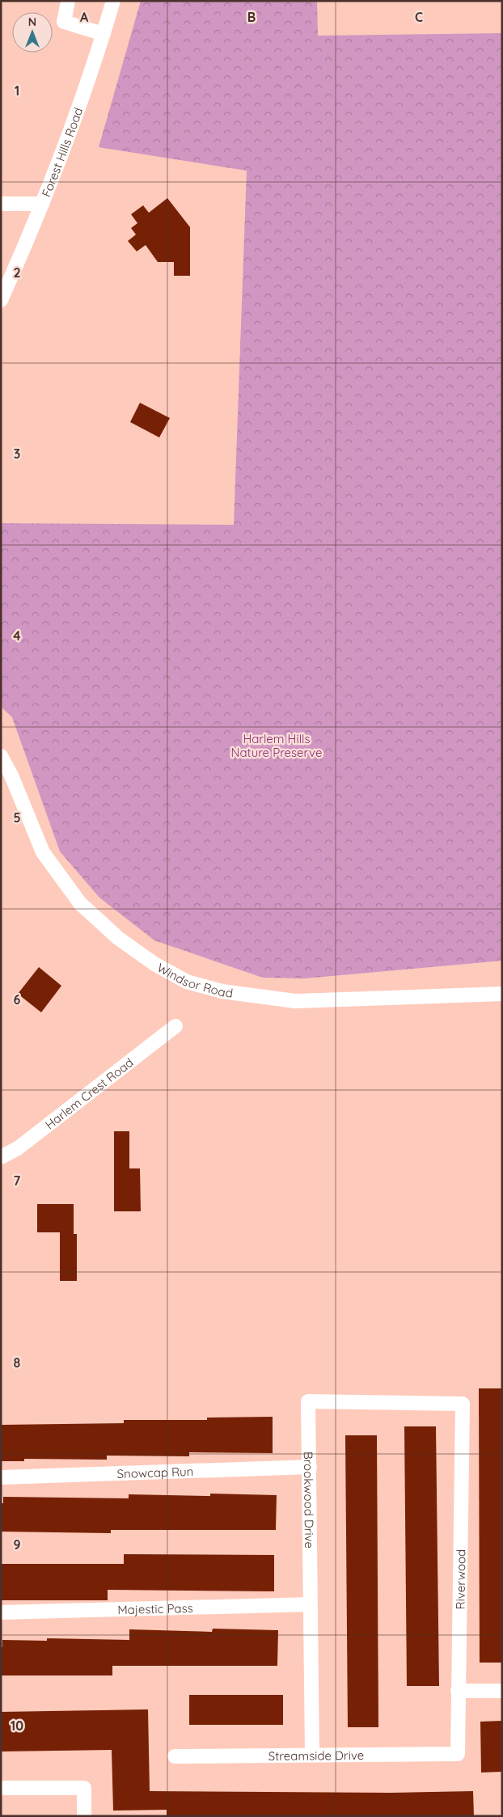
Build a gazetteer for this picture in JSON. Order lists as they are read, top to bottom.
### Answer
{
  "streets": {
    "street": [
      "Forest Hills Road",
      "Windsor Road",
      "Harlem Crest Road",
      "Snowcap Run",
      "Brookwood Drive",
      "Riverwood",
      "Majestic Pass",
      "Streamside Drive"
    ]
  },
  "crossings": [
    ["Snowcap Run", "Brookwood Drive"],
    ["Brookwood Drive", "Riverwood"],
    ["Brookwood Drive", "Majestic Pass"],
    ["Brookwood Drive", "Streamside Drive"],
    ["Riverwood", "Streamside Drive"]
  ],
  "parks": ["Harlem Hills Nature Preserve"],
  "north": "top",
  "grid": {
    "columns": ["A", "B", "C"],
    "rows": [
      "1",
      "2",
      "3",
      "4",
      "5",
      "6",
      "7",
      "8",
      "9",
      "10"
    ]
  }
}
